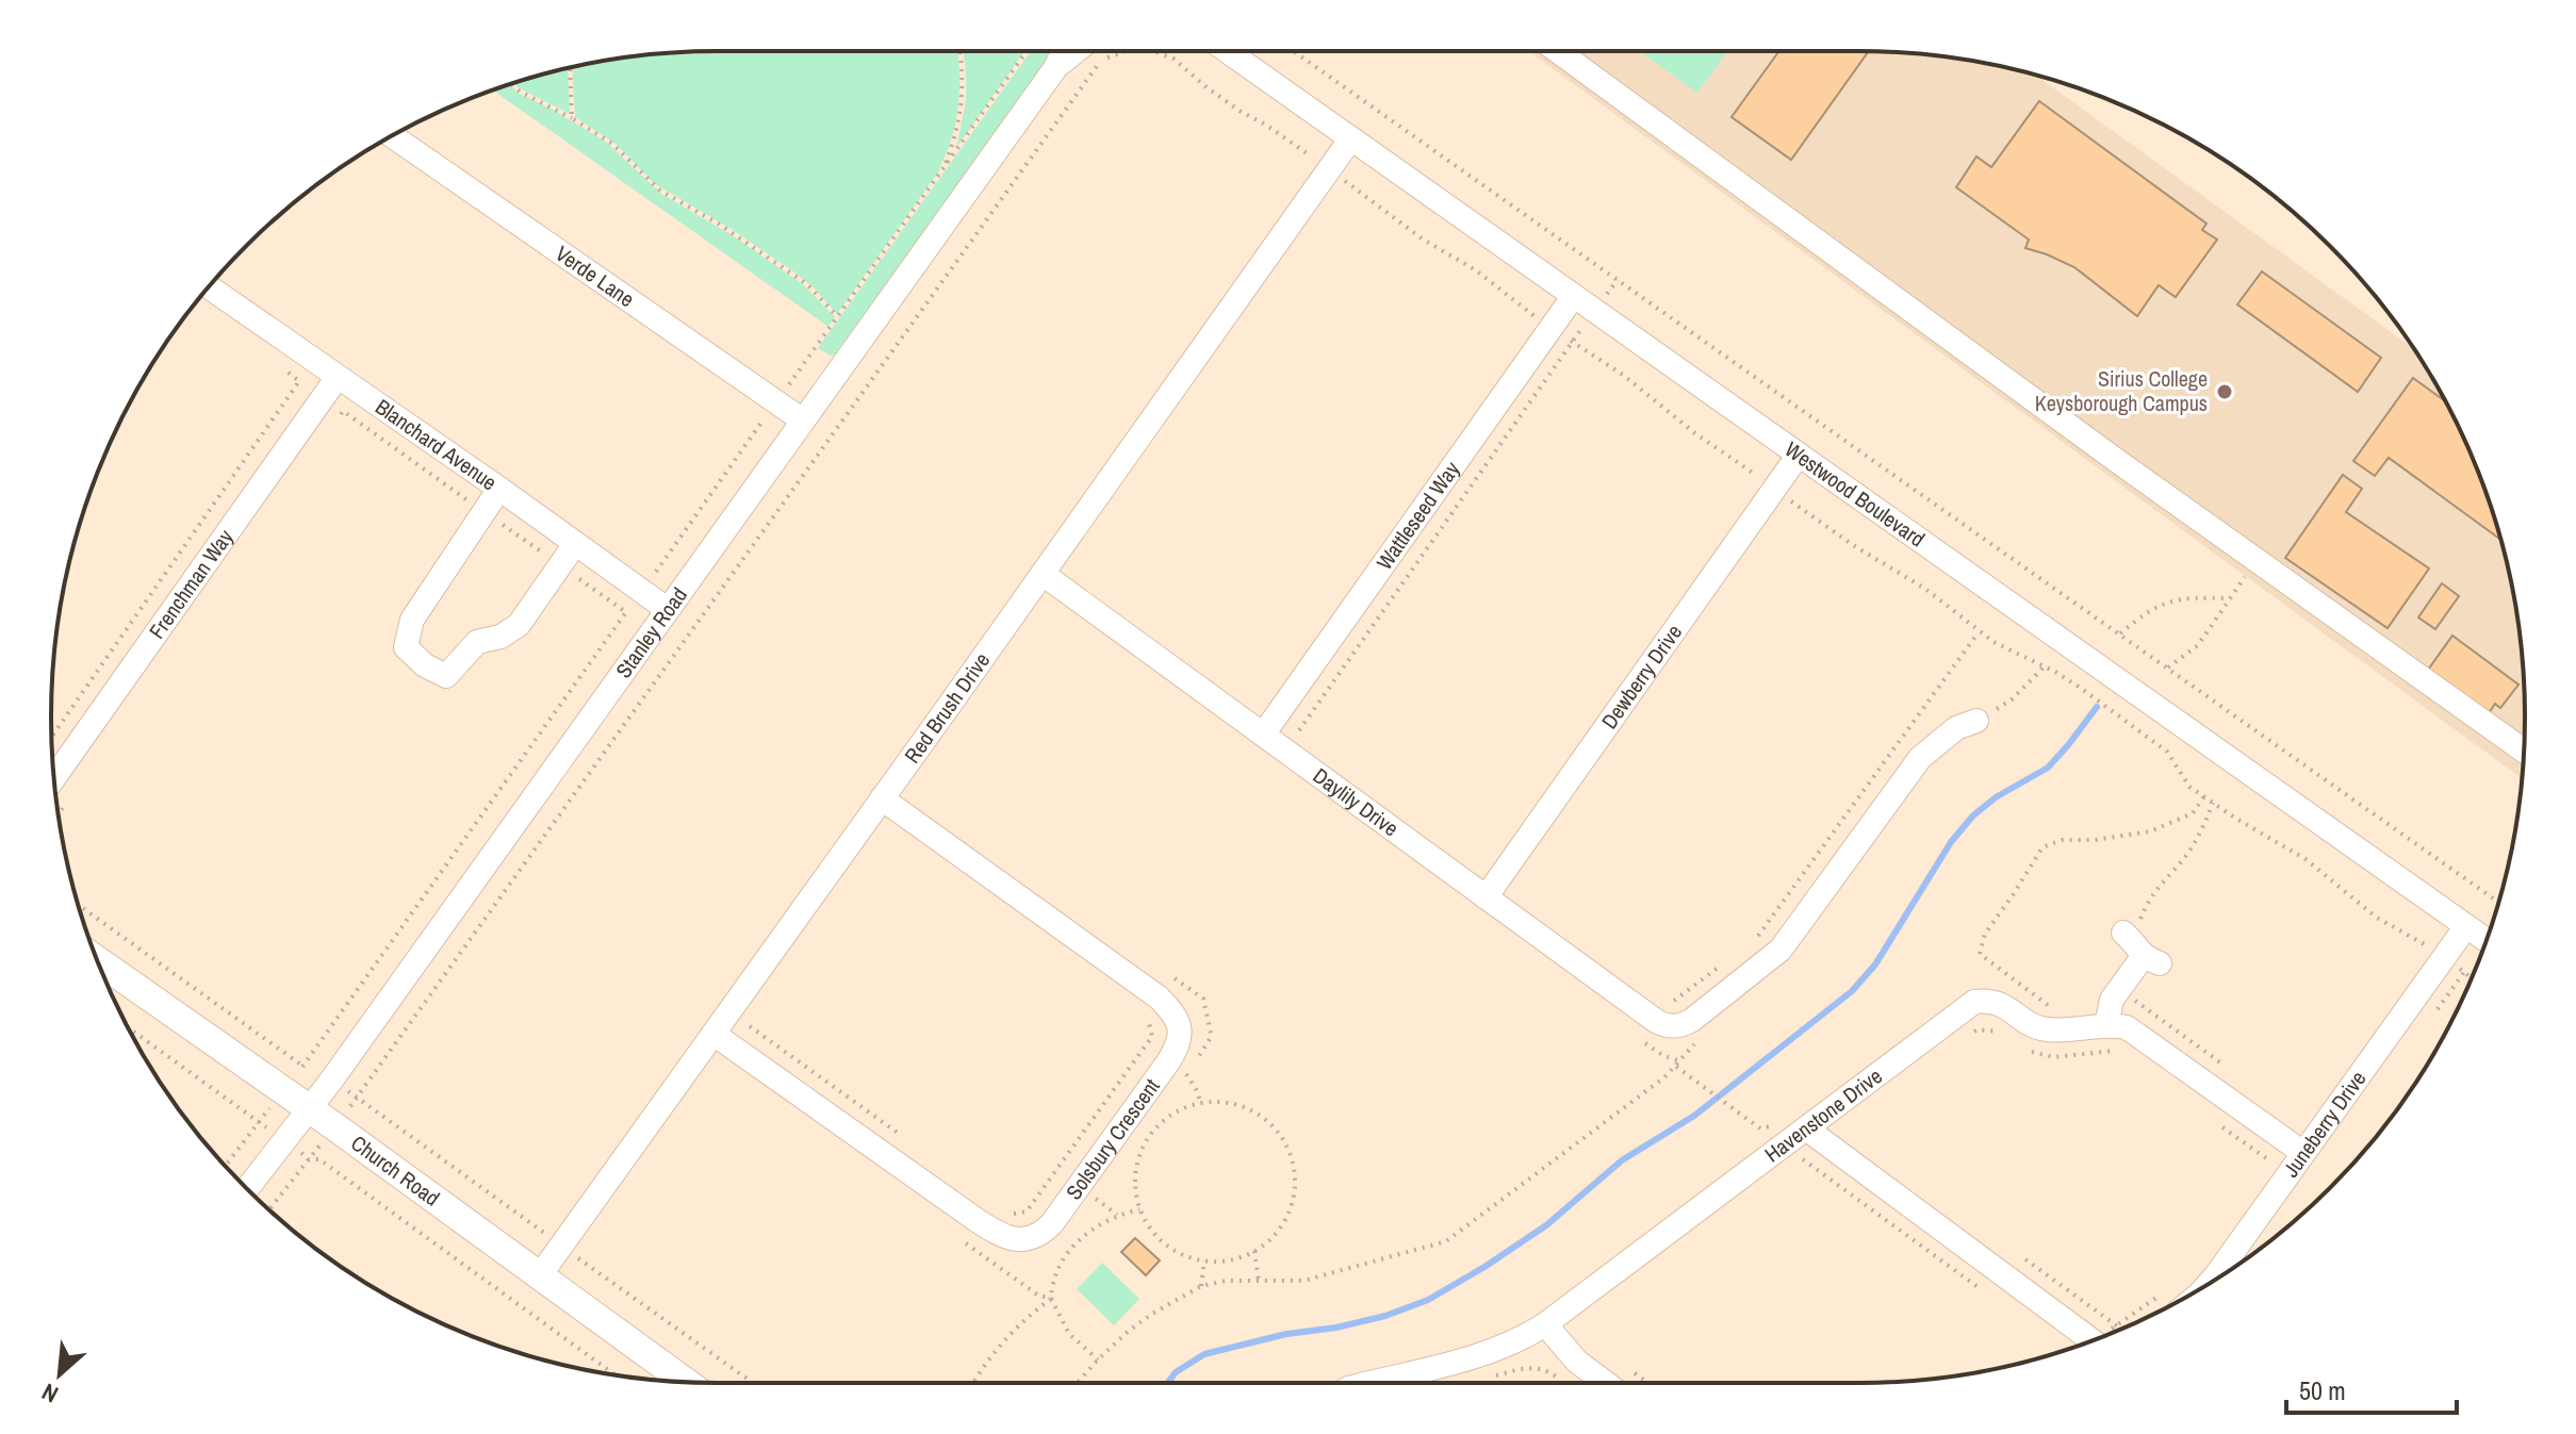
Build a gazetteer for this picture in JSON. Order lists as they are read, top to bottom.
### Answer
{
  "streets": {
    "main road": ["Church Road"],
    "street": [
      "Verde Lane",
      "Blanchard Avenue",
      "Westwood Boulevard",
      "Wattleseed Way",
      "Frenchman Way",
      "Stanley Road",
      "Dewberry Drive",
      "Red Brush Drive",
      "Daylily Drive",
      "Havenstone Drive",
      "Juneberry Drive",
      "Solsbury Crescent"
    ]
  },
  "crossings": [
    ["Verde Lane", "Stanley Road"],
    ["Blanchard Avenue", "Frenchman Way"],
    ["Blanchard Avenue", "Stanley Road"],
    ["Westwood Boulevard", "Wattleseed Way"],
    ["Westwood Boulevard", "Dewberry Drive"],
    ["Westwood Boulevard", "Red Brush Drive"],
    ["Westwood Boulevard", "Juneberry Drive"],
    ["Wattleseed Way", "Daylily Drive"],
    ["Stanley Road", "Church Road"],
    ["Dewberry Drive", "Daylily Drive"],
    ["Red Brush Drive", "Daylily Drive"],
    ["Red Brush Drive", "Solsbury Crescent"],
    ["Red Brush Drive", "Church Road"],
    ["Havenstone Drive", "Juneberry Drive"]
  ],
  "places": ["Sirius College Keysborough Campus"],
  "scale_bar": "50 m",
  "north": "bottom left"
}
